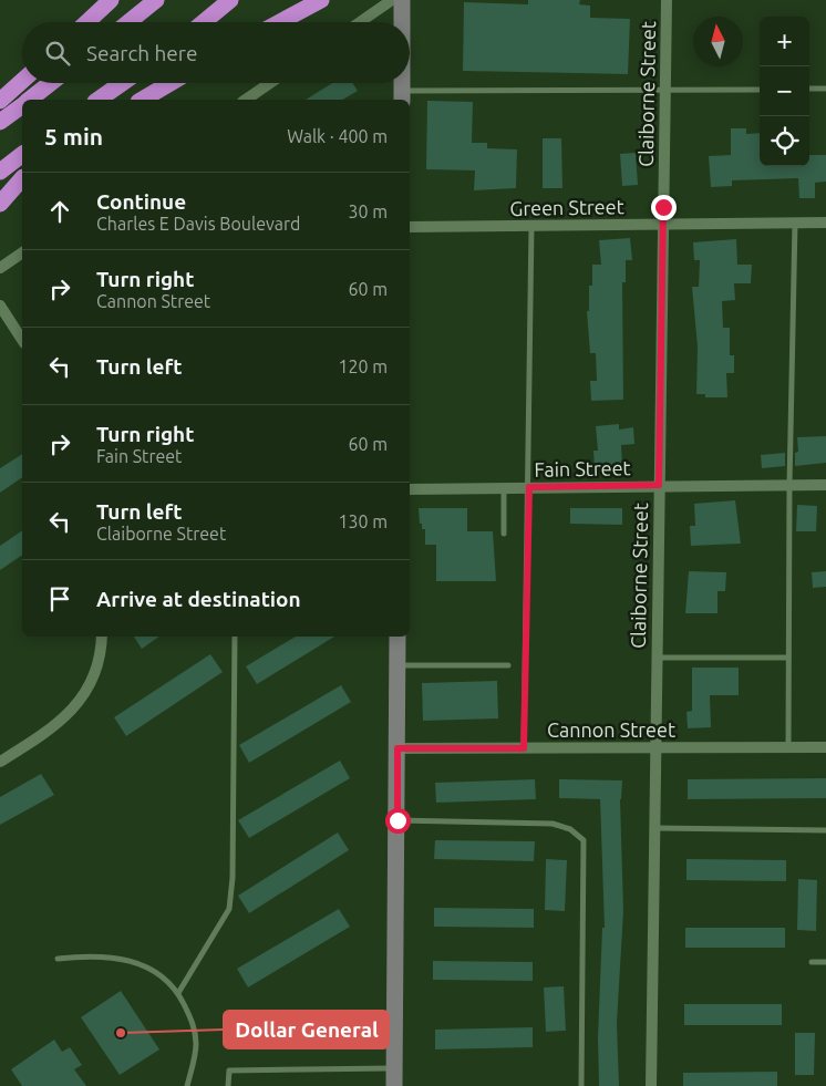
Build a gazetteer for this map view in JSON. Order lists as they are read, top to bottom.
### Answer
{
  "streets": {
    "street": [
      "Claiborne Street",
      "Green Street",
      "Fain Street",
      "Cannon Street"
    ]
  },
  "crossings": [
    ["Claiborne Street", "Green Street"],
    ["Claiborne Street", "Fain Street"],
    ["Claiborne Street", "Cannon Street"]
  ],
  "places": ["Dollar General"],
  "north": "top",
  "page": {
    "map_buttons": ["+", "−"],
    "search": "Search here",
    "heading": ["5 min", "Walk · 400 m"],
    "list": [
      ["Continue", "Charles E Davis Boulevard", "30 m"],
      ["Turn right", "Cannon Street", "60 m"],
      ["Turn left", "120 m"],
      ["Turn right", "Fain Street", "60 m"],
      ["Turn left", "Claiborne Street", "130 m"],
      "Arrive at destination"
    ]
  }
}
